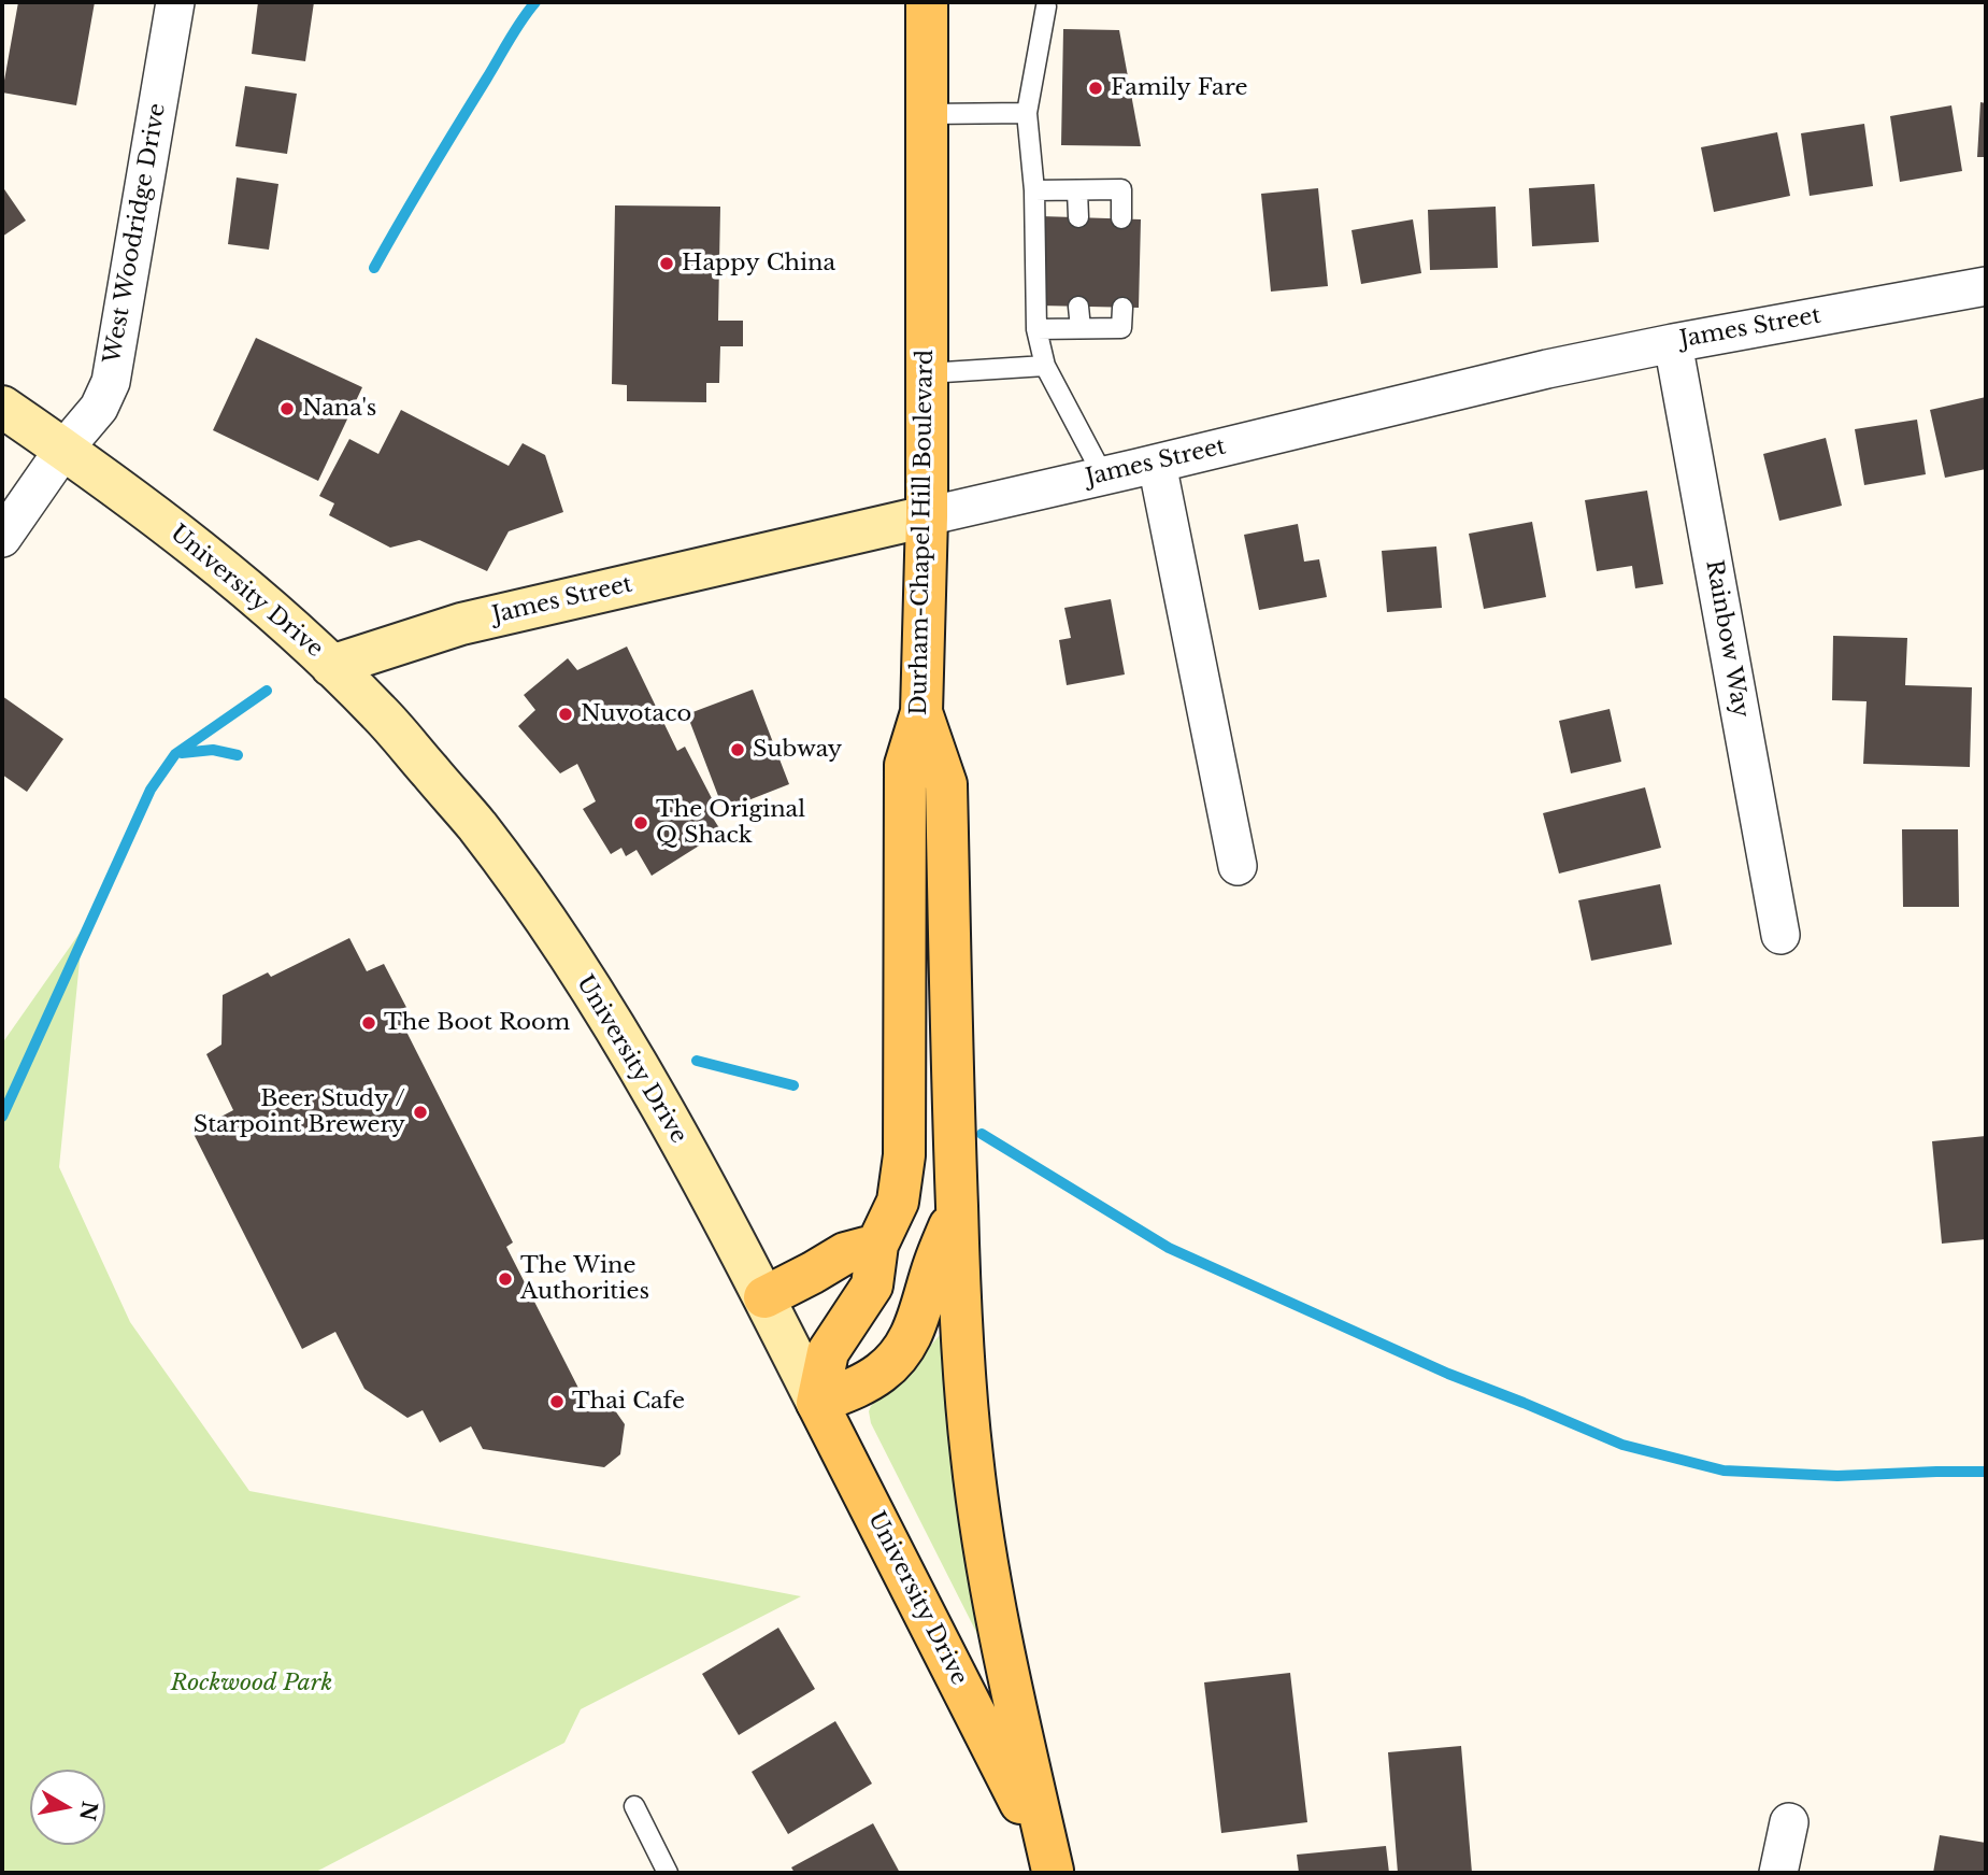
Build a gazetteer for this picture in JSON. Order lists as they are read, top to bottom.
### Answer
{
  "streets": {
    "main road": ["Durham-Chapel Hill Boulevard", "University Drive"],
    "street": ["West Woodridge Drive", "James Street", "Rainbow Way"]
  },
  "crossings": [
    ["West Woodridge Drive", "University Drive"],
    ["James Street", "Durham-Chapel Hill Boulevard"],
    ["James Street", "University Drive"],
    ["James Street", "Rainbow Way"],
    ["Durham-Chapel Hill Boulevard", "University Drive"]
  ],
  "parks": ["Rockwood Park"],
  "places": [
    "Family Fare",
    "Happy China",
    "Nana's",
    "Nuvotaco",
    "Subway",
    "The Original Q Shack",
    "The Boot Room",
    "Beer Study / Starpoint Brewery",
    "The Wine Authorities",
    "Thai Cafe"
  ],
  "north": "right"
}
